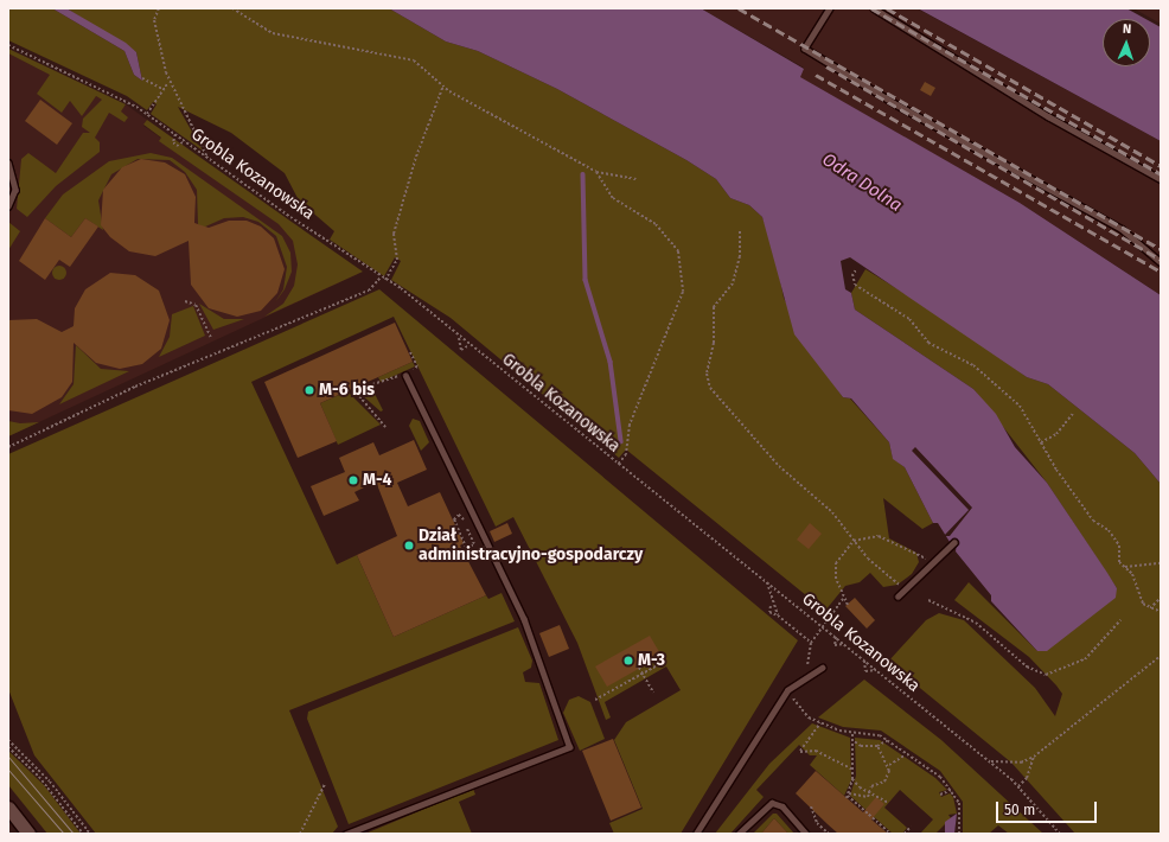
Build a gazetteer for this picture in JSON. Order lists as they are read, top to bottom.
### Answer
{
  "streets": {
    "path": ["Grobla Kozanowska"]
  },
  "water": ["Odra Dolna"],
  "places": [
    "M-6 bis",
    "M-4",
    "Dział administracyjno-gospodarczy",
    "M-3"
  ],
  "scale_bar": "50 m",
  "north": "top"
}
